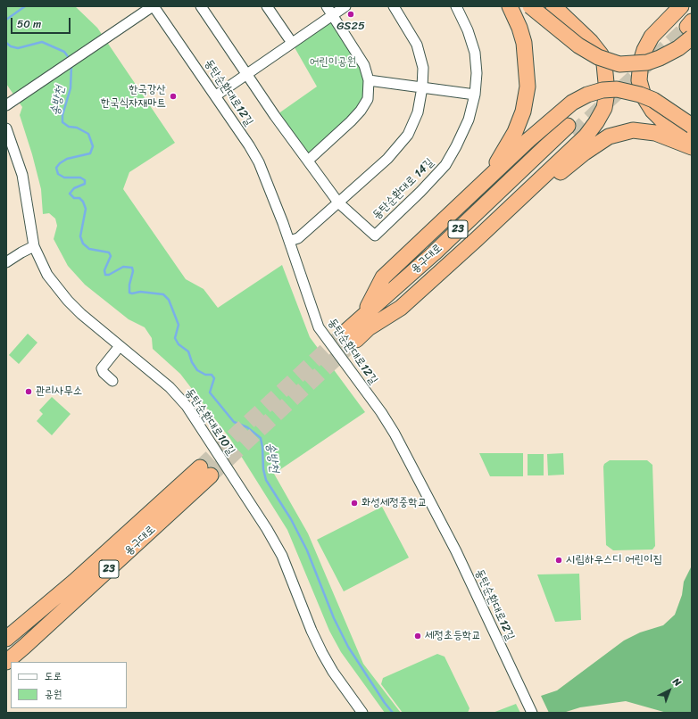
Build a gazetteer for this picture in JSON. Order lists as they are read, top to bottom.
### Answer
{
  "streets": {
    "highway": ["23", "용구대로"],
    "street": ["동탄순환대로12길", "동탄순환대로 14길", "동탄순환대로10길"]
  },
  "water": ["송방천"],
  "parks": ["어린이공원"],
  "places": [
    "GS25",
    "한국강산 한국식자재마트",
    "관리사무소",
    "화성세정중학교",
    "시립하우스디 어린이집",
    "세정초등학교"
  ],
  "legend": ["도로", "공원"],
  "scale_bar": "50 m",
  "north": "top right"
}
